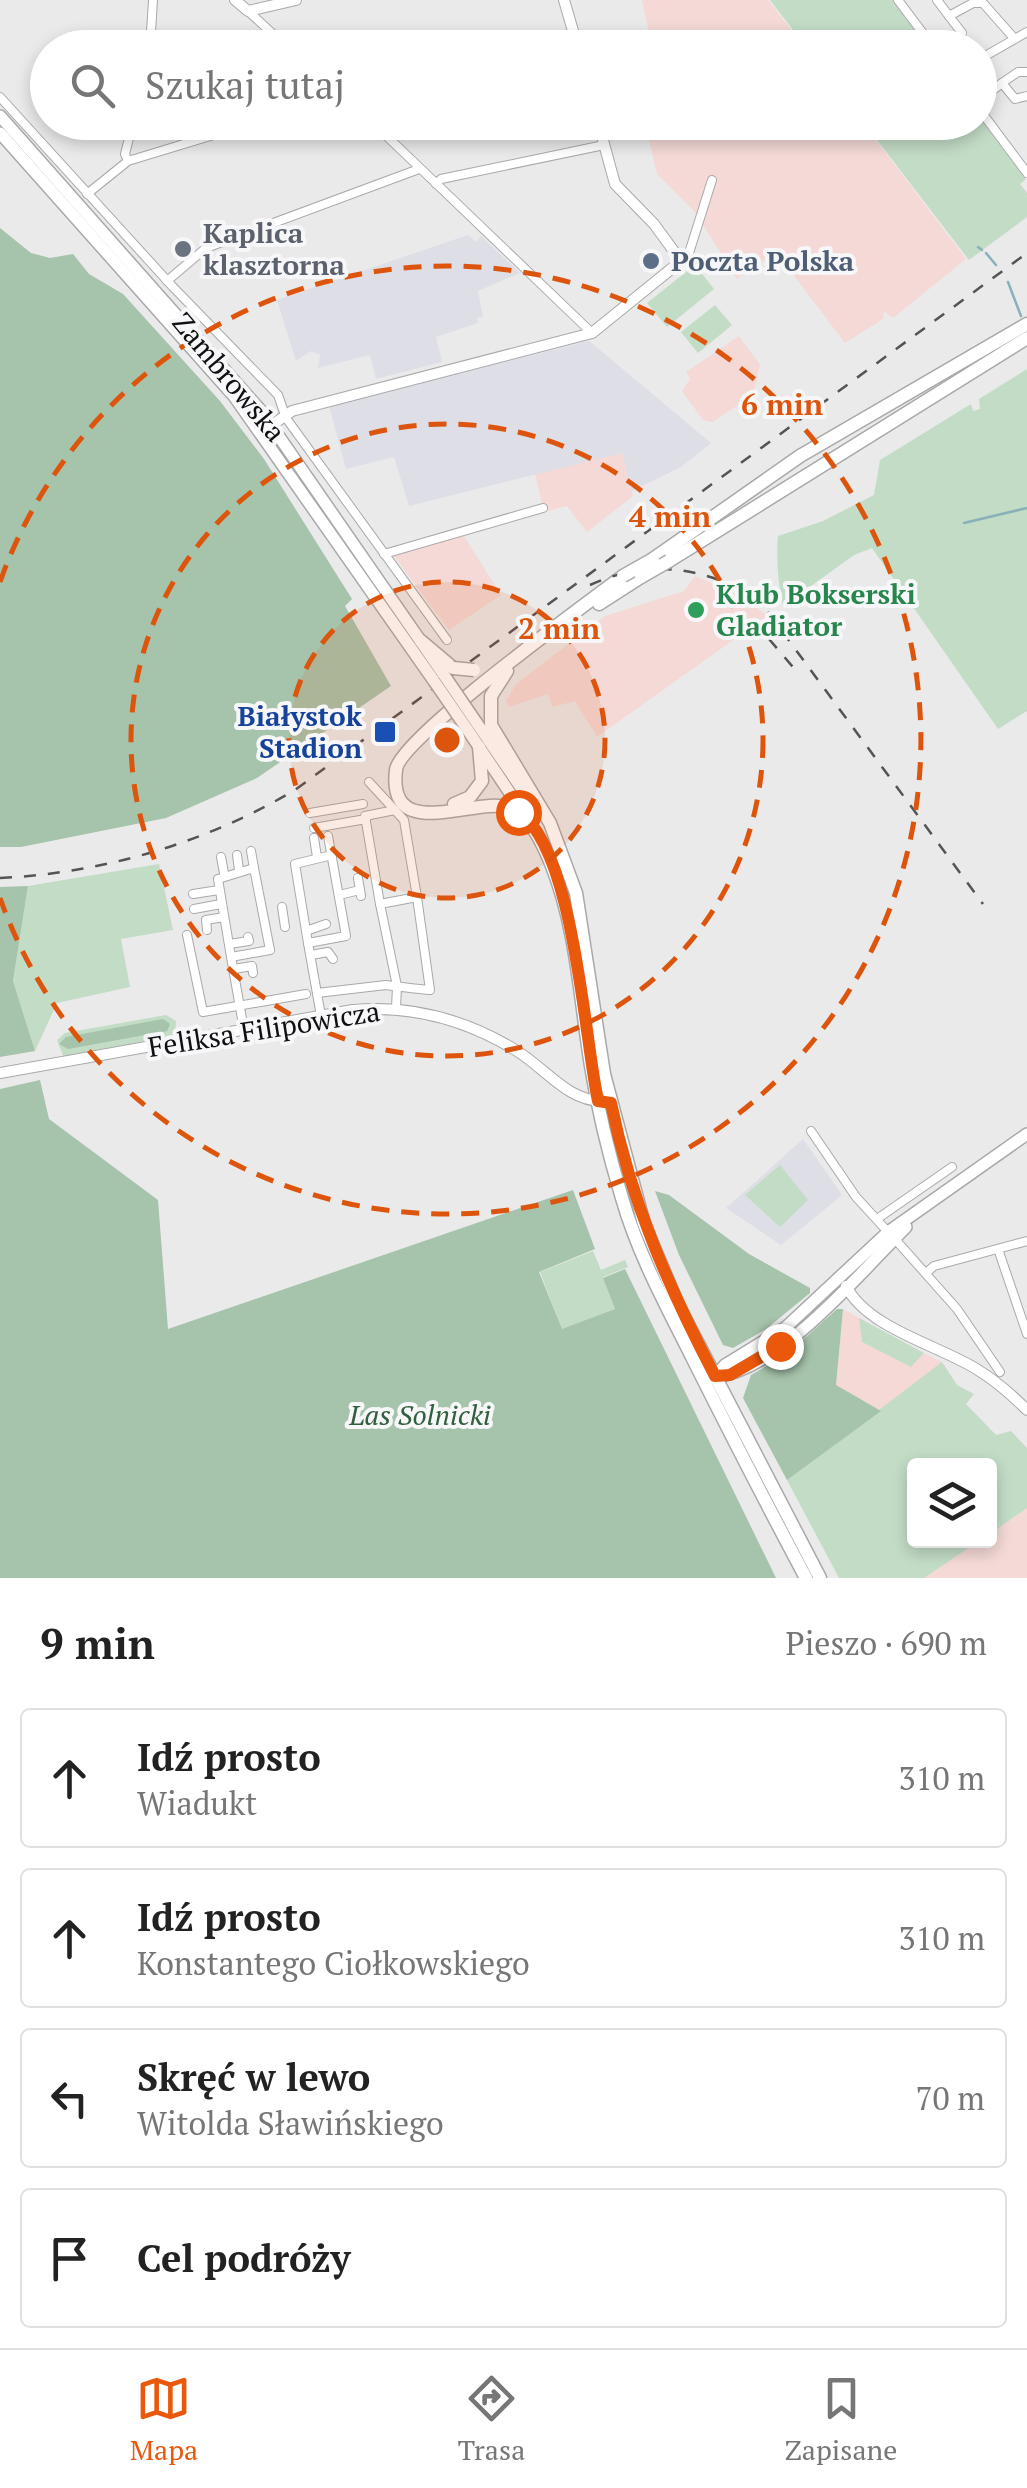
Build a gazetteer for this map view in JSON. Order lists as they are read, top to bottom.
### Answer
{
  "streets": {
    "main road": ["Zambrowska"],
    "street": ["Feliksa Filipowicza"]
  },
  "parks": ["Las Solnicki"],
  "places": {
    "other": ["Kaplica klasztorna", "Poczta Polska", "Klub Bokserski Gladiator"],
    "transit": ["Białystok Stadion"]
  },
  "page": {
    "search": "Szukaj tutaj",
    "heading": ["9 min", "Pieszo · 690 m"],
    "list": [
      ["Idź prosto", "Wiadukt", "310 m"],
      ["Idź prosto", "Konstantego Ciołkowskiego", "310 m"],
      ["Skręć w lewo", "Witolda Sławińskiego", "70 m"],
      "Cel podróży"
    ],
    "nav": ["Mapa", "Trasa", "Zapisane"]
  },
  "rings": ["6 min", "4 min", "2 min"]
}
